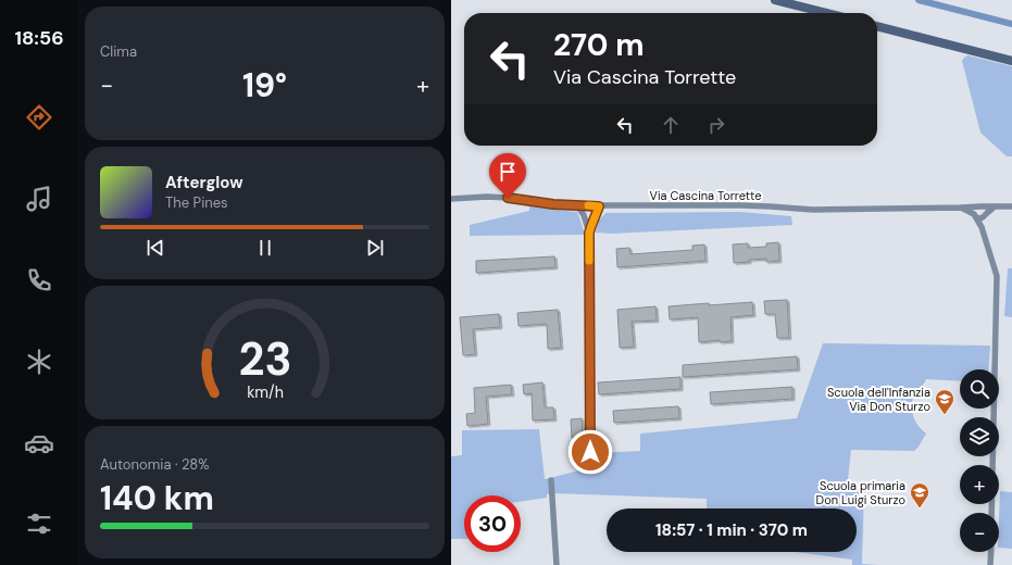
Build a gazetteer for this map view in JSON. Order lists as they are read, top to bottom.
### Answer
{
  "streets": {
    "street": ["Via Cascina Torrette"]
  },
  "places": {
    "school or university": ["Scuola dell'Infanzia Via Don Sturzo", "Scuola primaria Don Luigi Sturzo"]
  },
  "page": {
    "tabs": "18:56",
    "tile": [
      "Clima",
      ["Autonomia · 28%", "140 km"]
    ],
    "turn": ["270 m", "Via Cascina Torrette"],
    "heat": ["−", "19°", "+"],
    "song": ["Afterglow", "The Pines"],
    "map_buttons": ["+", "−"],
    "limit": "30",
    "trip": "18:57 · 1 min · 370 m",
    "gauge": ["23", "km/h"]
  }
}
